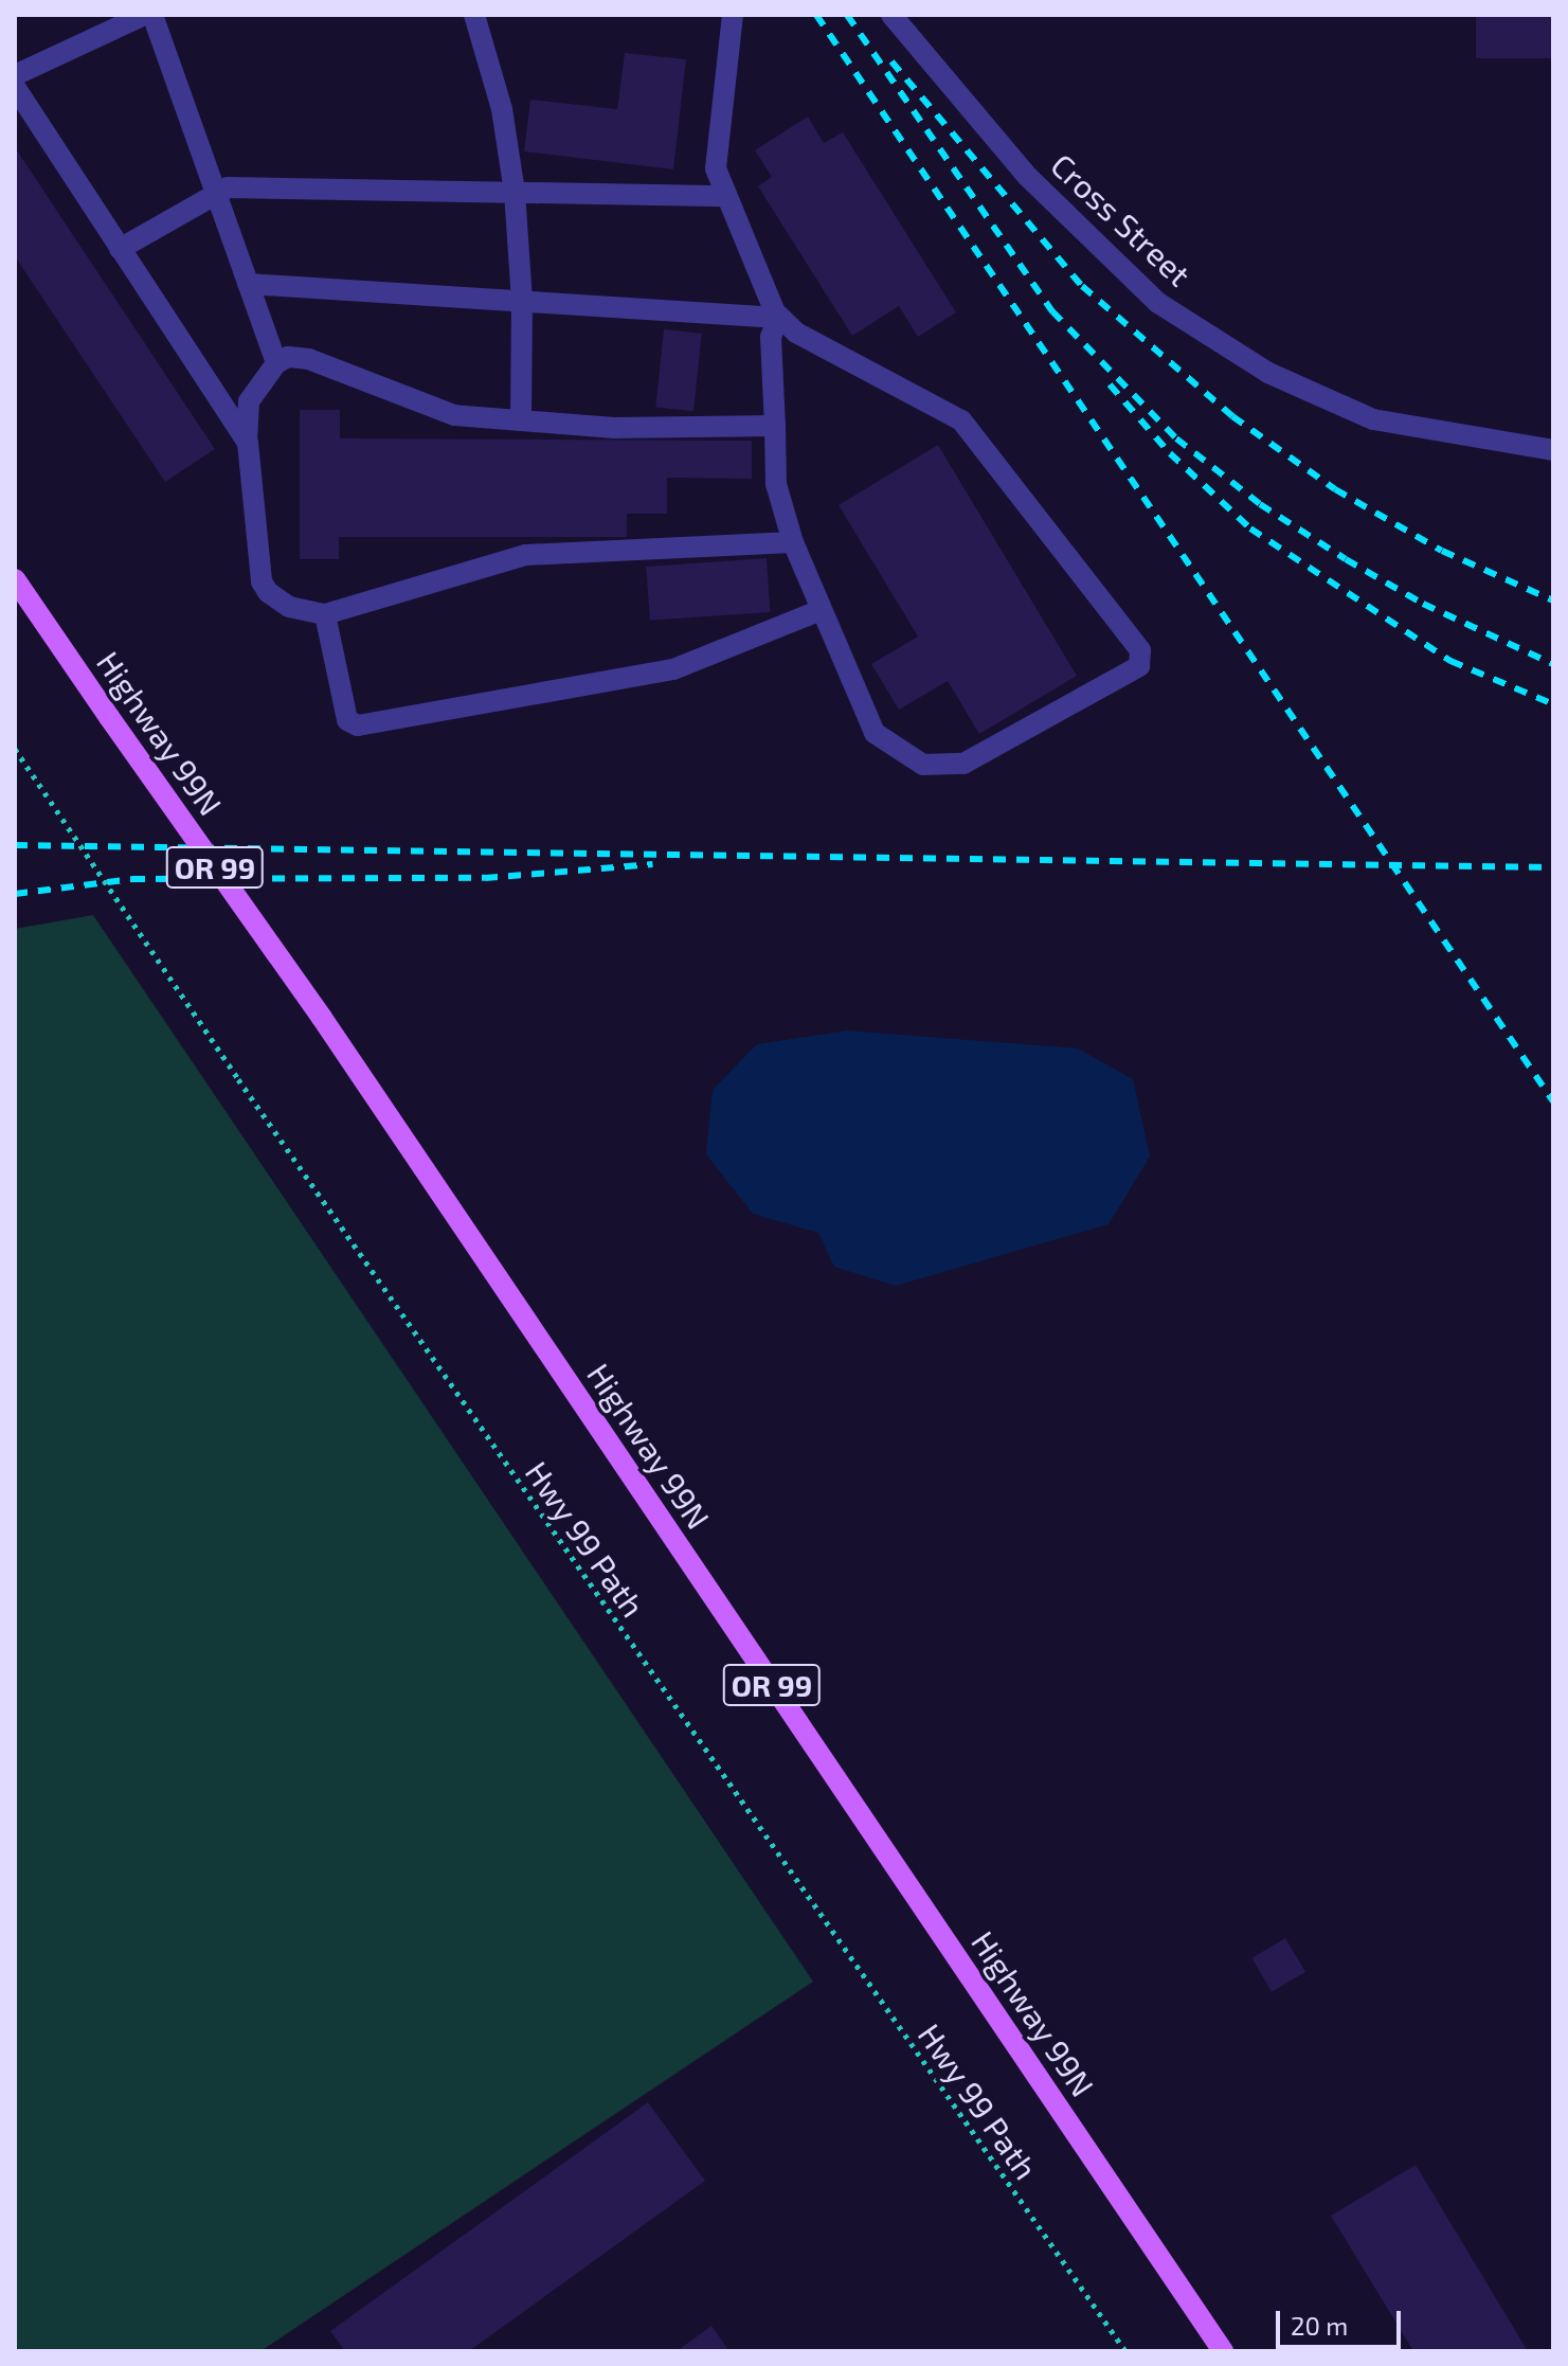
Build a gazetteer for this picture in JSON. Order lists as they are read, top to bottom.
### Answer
{
  "streets": {
    "main road": ["Highway 99N", "OR 99"],
    "street": ["Cross Street"],
    "path": ["Hwy 99 Path"]
  },
  "scale_bar": "20 m"
}
